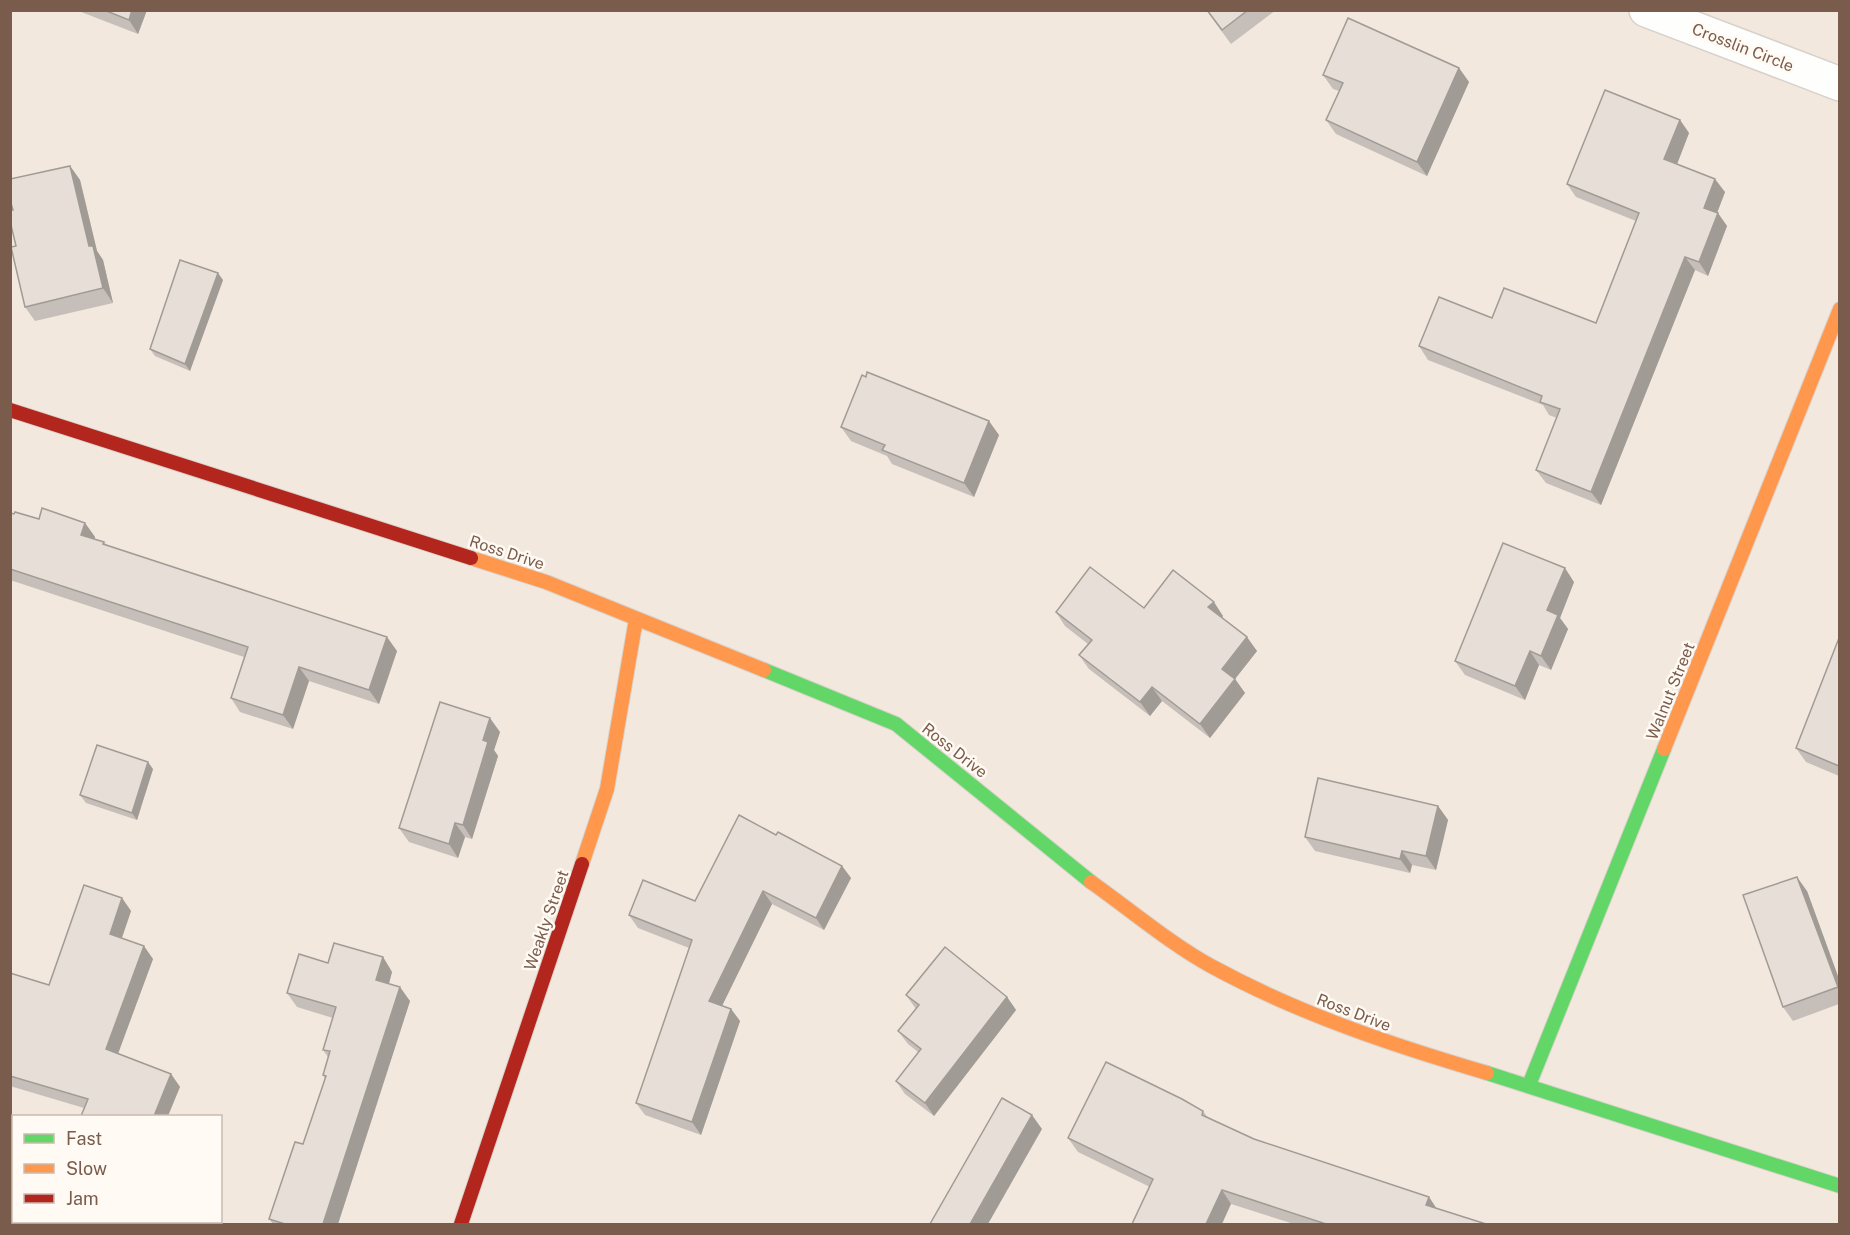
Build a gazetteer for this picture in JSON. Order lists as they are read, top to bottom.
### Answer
{
  "streets": {
    "street": [
      "Crosslin Circle",
      "Ross Drive",
      "Walnut Street",
      "Weakly Street"
    ]
  },
  "crossings": [
    ["Ross Drive", "Walnut Street"],
    ["Ross Drive", "Weakly Street"]
  ],
  "legend": ["Fast", "Slow", "Jam"]
}
